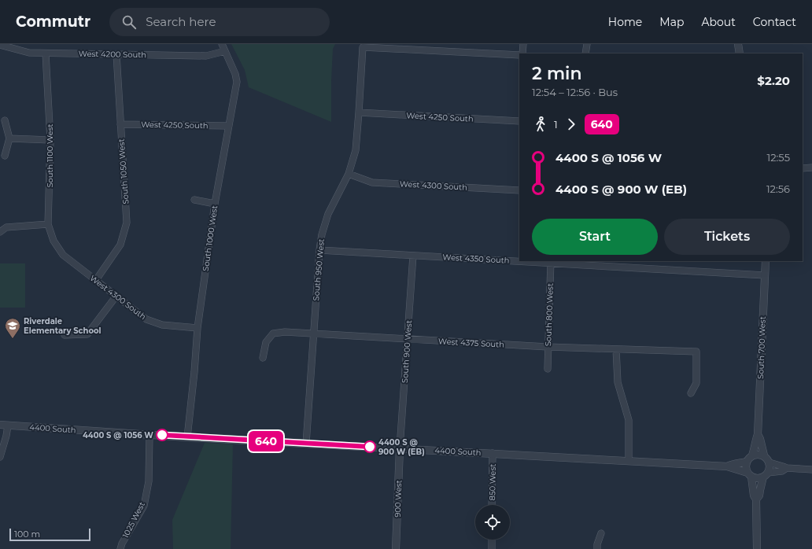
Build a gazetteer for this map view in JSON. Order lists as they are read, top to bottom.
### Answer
{
  "streets": {
    "street": [
      "West 4200 South",
      "West 4250 South",
      "South 1100 West",
      "South 1050 West",
      "West 4300 South",
      "South 1000 West",
      "West 4350 South",
      "South 950 West",
      "South 800 West",
      "West 4375 South",
      "South 700 West",
      "South 900 West",
      "4400 South",
      "850 West",
      "900 West",
      "1025 West"
    ]
  },
  "crossings": [
    ["West 4200 South", "South 1100 West"],
    ["West 4200 South", "South 1050 West"],
    ["West 4200 South", "South 1000 West"],
    ["West 4250 South", "South 1050 West"],
    ["West 4250 South", "South 1000 West"],
    ["West 4250 South", "South 950 West"],
    ["South 1100 West", "West 4300 South"],
    ["South 1050 West", "West 4300 South"],
    ["West 4300 South", "South 1000 West"],
    ["West 4300 South", "South 950 West"],
    ["South 1000 West", "4400 South"],
    ["West 4350 South", "South 950 West"],
    ["West 4350 South", "South 800 West"],
    ["West 4350 South", "South 700 West"],
    ["West 4350 South", "South 900 West"],
    ["South 950 West", "West 4375 South"],
    ["South 950 West", "4400 South"],
    ["South 800 West", "West 4375 South"],
    ["West 4375 South", "South 900 West"],
    ["South 900 West", "4400 South"],
    ["South 900 West", "900 West"],
    ["4400 South", "850 West"],
    ["4400 South", "900 West"],
    ["4400 South", "1025 West"]
  ],
  "places": {
    "school or university": ["Riverdale Elementary School"],
    "other": ["4400 S @ 1056 W", "4400 S @ 900 W (EB)"]
  },
  "lines": ["bus line 640"],
  "scale_bar": "100 m",
  "page": {
    "header": "Commutr",
    "search": "Search here",
    "nav": [
      "Home",
      "Map",
      "About",
      "Contact"
    ],
    "on_map": "640",
    "heading": ["2 min", "12:54 – 12:56 · Bus", "$2.20"],
    "legs": ["1", "640"],
    "list": [
      {
        "name": "4400 S @ 1056 W",
        "value": "12:55"
      },
      {
        "name": "4400 S @ 900 W (EB)",
        "value": "12:56"
      }
    ],
    "buttons": ["Start", "Tickets"],
    "scale": "100 m"
  }
}
